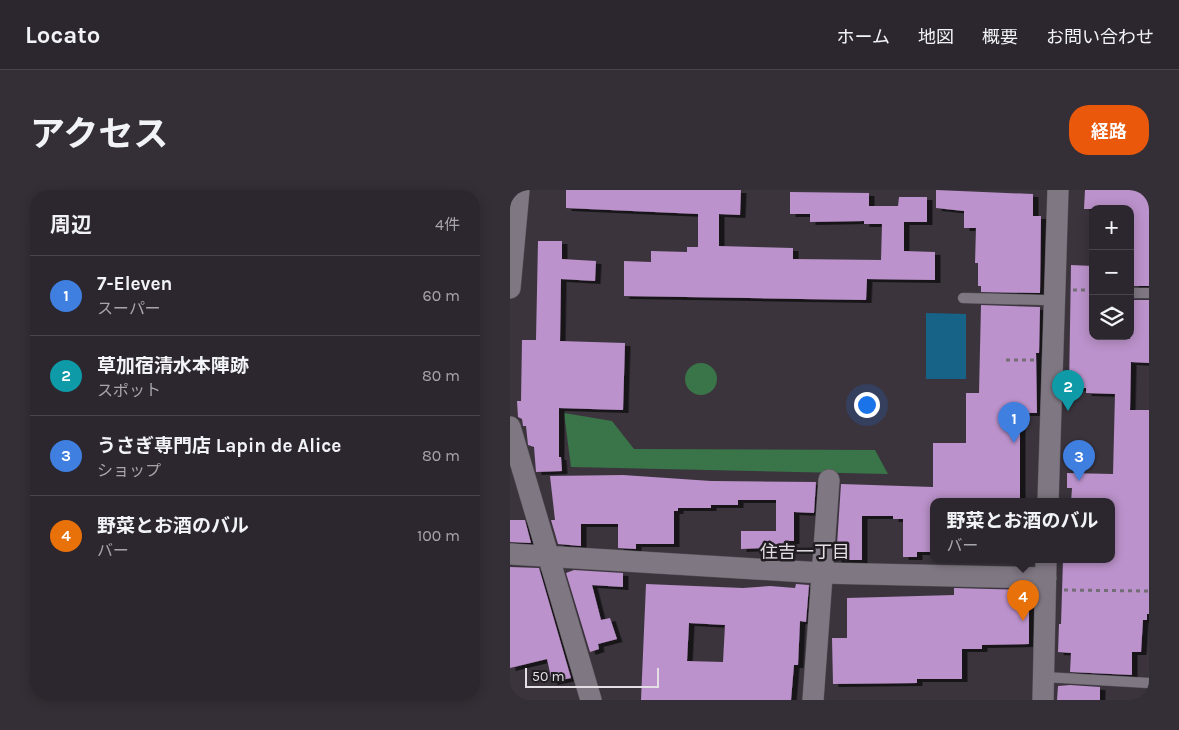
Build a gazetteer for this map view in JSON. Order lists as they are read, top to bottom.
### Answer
{
  "districts": ["住吉一丁目"],
  "scale_bar": "50 m",
  "page": {
    "header": "Locato",
    "nav": [
      "ホーム",
      "地図",
      "概要",
      "お問い合わせ"
    ],
    "title": "アクセス",
    "buttons": "経路",
    "heading": ["周辺", "4件"],
    "map_buttons": ["+", "−"],
    "list": [
      {
        "mark": "1",
        "name": "7-Eleven",
        "note": "スーパー",
        "value": "60 m"
      },
      {
        "mark": "2",
        "name": "草加宿清水本陣跡",
        "note": "スポット",
        "value": "80 m"
      },
      {
        "mark": "3",
        "name": "うさぎ専門店 Lapin de Alice",
        "note": "ショップ",
        "value": "80 m"
      },
      {
        "mark": "4",
        "name": "野菜とお酒のバル",
        "note": "バー",
        "value": "100 m"
      }
    ],
    "pins": [
      "2",
      "1",
      "3",
      "4"
    ],
    "popup": ["野菜とお酒のバル", "バー"],
    "scale": "50 m"
  }
}
